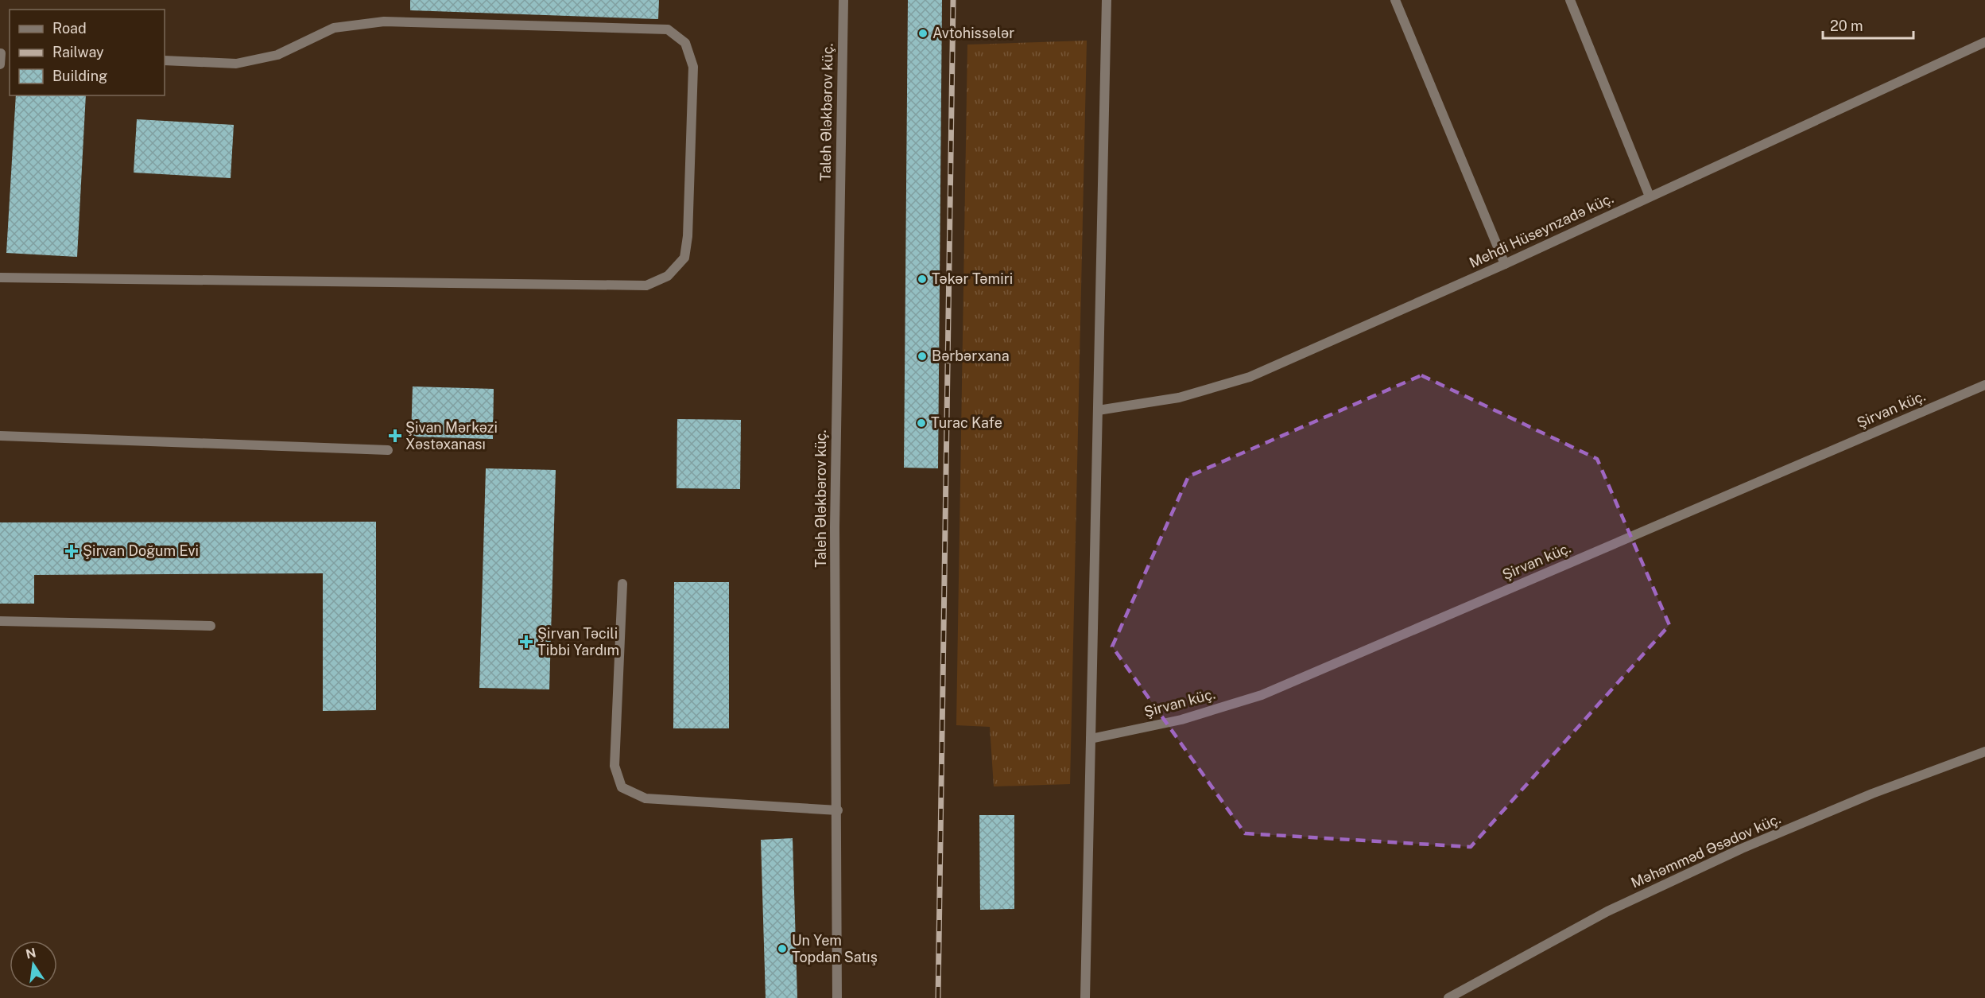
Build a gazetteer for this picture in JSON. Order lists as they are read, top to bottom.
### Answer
{
  "streets": {
    "street": [
      "Taleh Ələkbərov küç.",
      "Mehdi Hüseynzadə küç.",
      "Şirvan küç.",
      "Məhəmməd Əsədov küç."
    ]
  },
  "places": {
    "other": [
      "Avtohissələr",
      "Təkər Təmiri",
      "Bərbərxana",
      "Turac Kafe",
      "Un Yem Topdan Satış"
    ],
    "health": ["Şivan Mərkəzi Xəstəxanası", "Şirvan Doğum Evi", "Şirvan Təcili Tibbi Yardım"]
  },
  "legend": ["Road", "Railway", "Building"],
  "scale_bar": "20 m",
  "north": "top"
}
